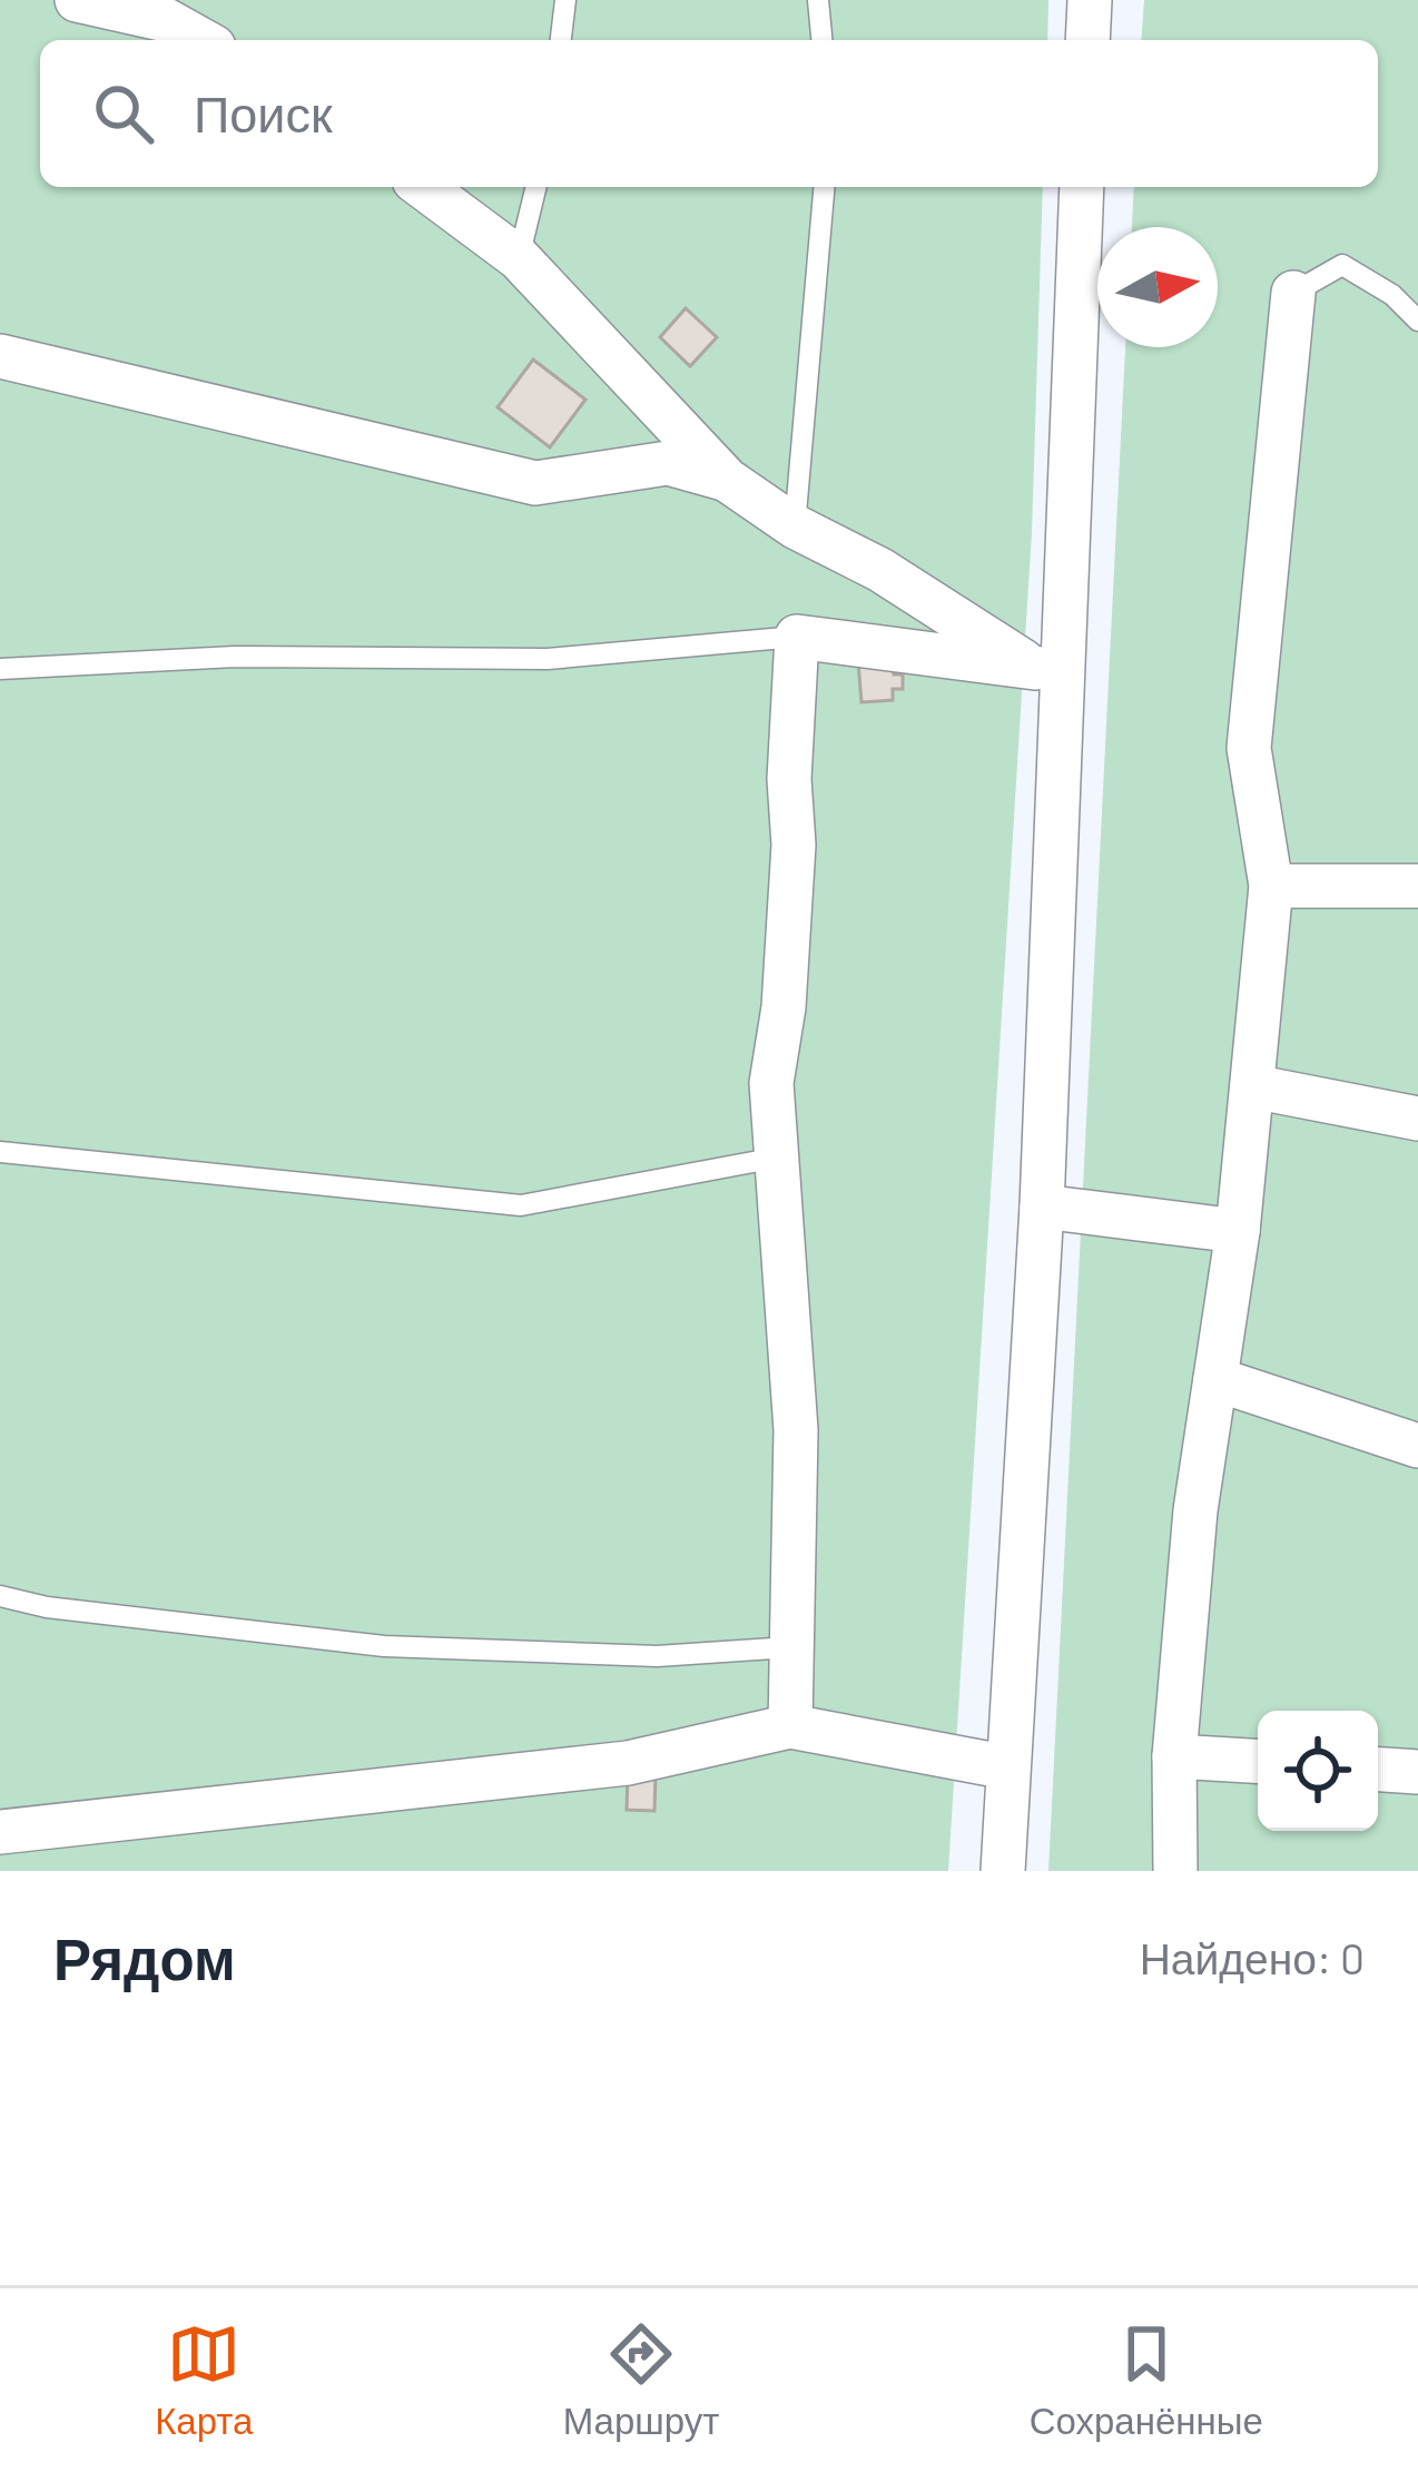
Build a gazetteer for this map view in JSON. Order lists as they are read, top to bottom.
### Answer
{
  "north": "right",
  "page": {
    "search": "Поиск",
    "heading": ["Рядом", "Найдено: 0"],
    "nav": ["Карта", "Маршрут", "Сохранённые"]
  }
}
